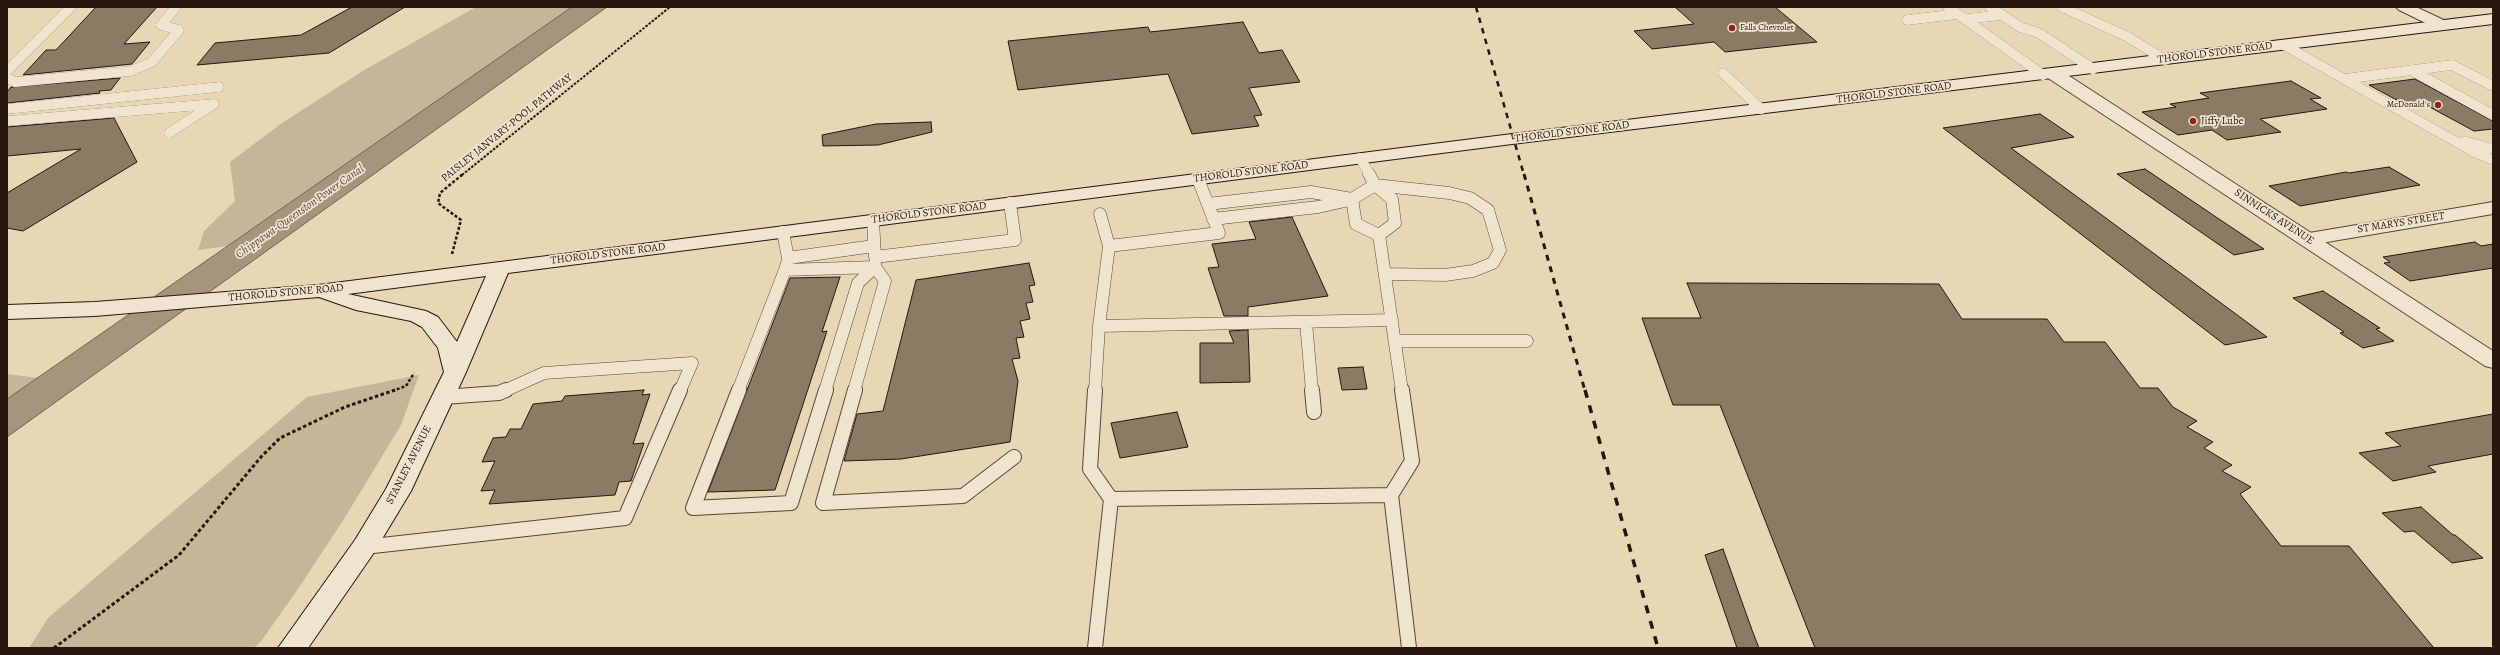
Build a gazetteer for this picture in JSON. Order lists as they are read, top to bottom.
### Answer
{
  "streets": {
    "main road": [
      "THOROLD STONE ROAD",
      "SINNICKS AVENUE",
      "ST MARYS STREET",
      "STANLEY AVENUE"
    ],
    "path": ["PAISLEY JANVARY-POOL PATHWAY"]
  },
  "crossings": [
    ["THOROLD STONE ROAD", "SINNICKS AVENUE"],
    ["THOROLD STONE ROAD", "STANLEY AVENUE"],
    ["SINNICKS AVENUE", "ST MARYS STREET"]
  ],
  "water": ["Chippawa-Queenston Power Canal"],
  "places": ["Falls Chevrolet", "McDonald's", "Jiffy Lube"]
}
